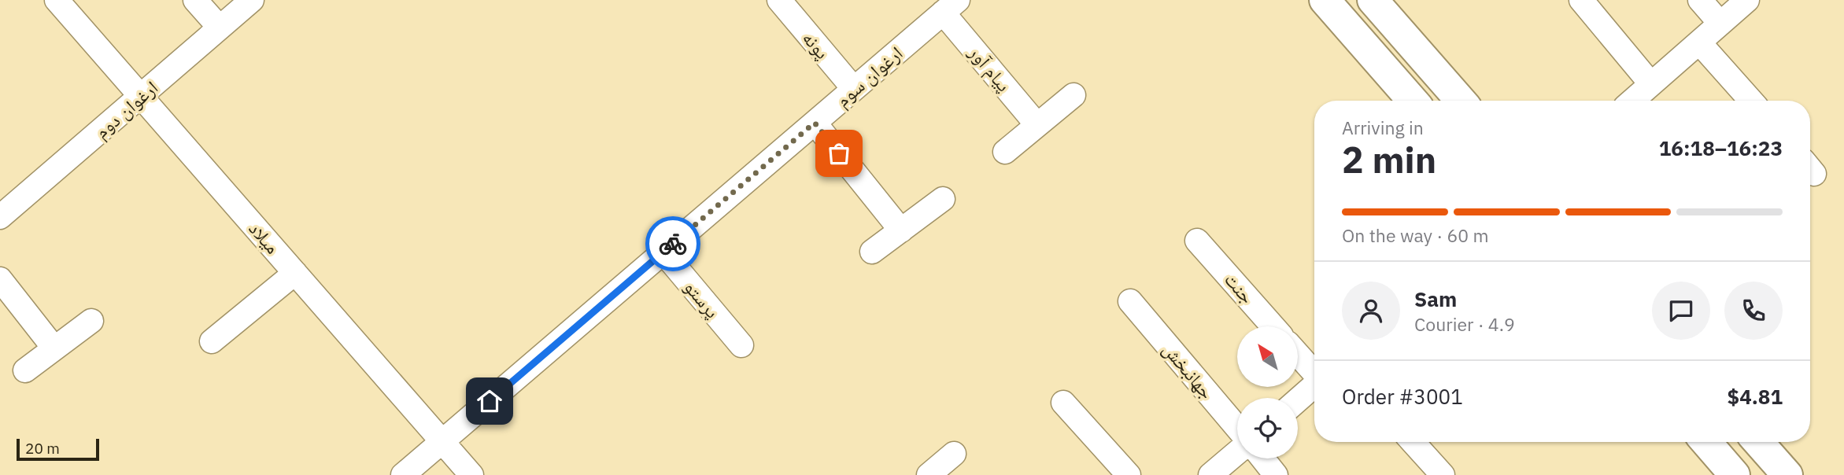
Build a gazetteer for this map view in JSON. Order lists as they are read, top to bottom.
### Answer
{
  "streets": {
    "street": [
      "پونه",
      "پیام آور",
      "ارغوان سوم",
      "ارغوان دوم",
      "میلاد",
      "جنت",
      "پرستو",
      "جهانبخش"
    ]
  },
  "crossings": [
    ["پونه", "ارغوان سوم"],
    ["پیام آور", "ارغوان سوم"],
    ["ارغوان سوم", "میلاد"],
    ["ارغوان سوم", "پرستو"],
    ["ارغوان دوم", "میلاد"]
  ],
  "scale_bar": "20 m",
  "north": "top left",
  "page": {
    "heading": ["2 min", "Arriving in", "16:18–16:23"],
    "panel": [
      "Sam",
      "Courier · 4.9",
      "Order #3001",
      "$4.81"
    ],
    "bar": "On the way · 60 m",
    "scale": "20 m"
  }
}
